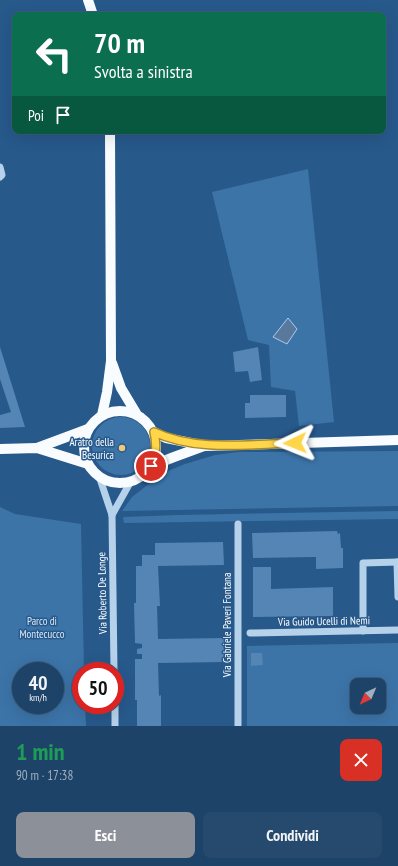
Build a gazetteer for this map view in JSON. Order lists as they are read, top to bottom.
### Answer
{
  "streets": {
    "street": ["Via Roberto De Longe", "Via Guido Ucelli di Nemi", "Via Gabriele Paveri Fontana"]
  },
  "parks": ["Parco di Montecucco"],
  "places": ["Aratro della Besurica"],
  "north": "bottom left",
  "page": {
    "turn": ["70 m", "Svolta a sinistra"],
    "then": "Poi",
    "speed": "40 km/h",
    "limit": "50",
    "heading": ["1 min", "90 m · 17:38"],
    "buttons": ["Esci", "Condividi"]
  }
}
